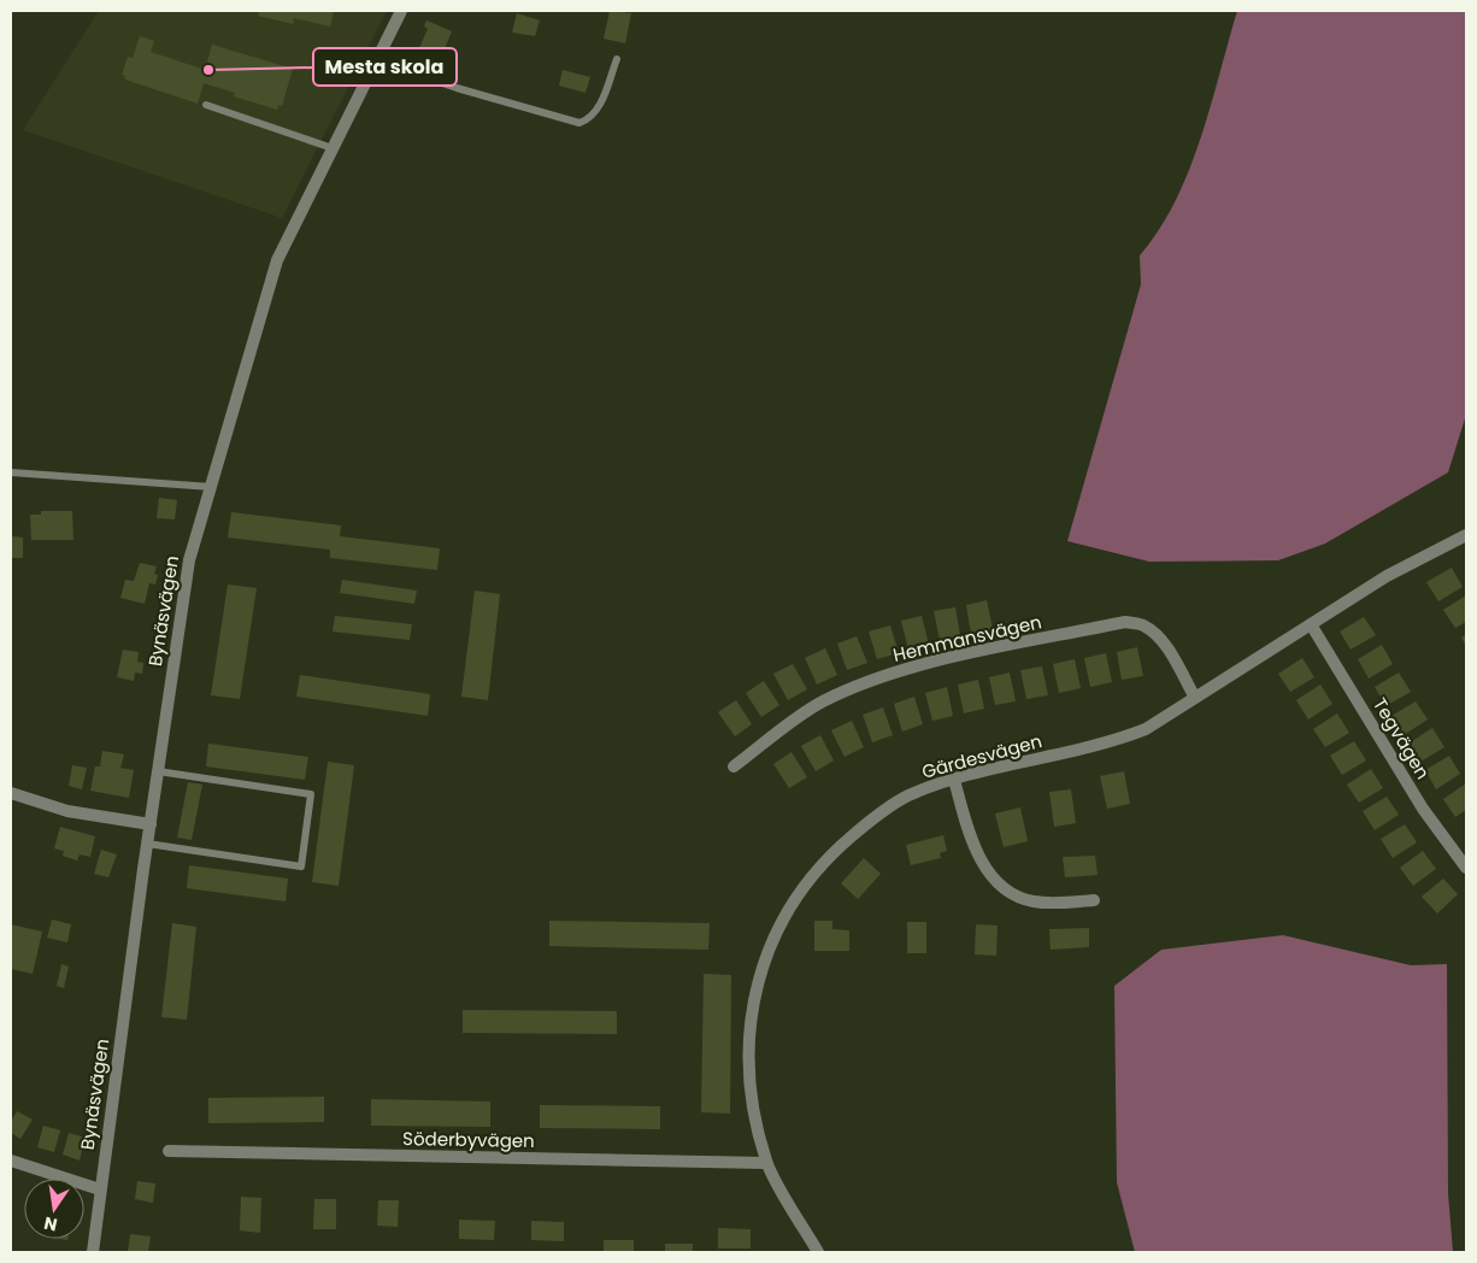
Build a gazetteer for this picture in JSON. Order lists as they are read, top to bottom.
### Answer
{
  "streets": {
    "street": [
      "Bynäsvägen",
      "Hemmansvägen",
      "Tegvägen",
      "Gärdesvägen",
      "Söderbyvägen"
    ]
  },
  "crossings": [
    ["Hemmansvägen", "Gärdesvägen"],
    ["Tegvägen", "Gärdesvägen"],
    ["Gärdesvägen", "Söderbyvägen"]
  ],
  "places": ["Mesta skola"],
  "north": "bottom"
}
